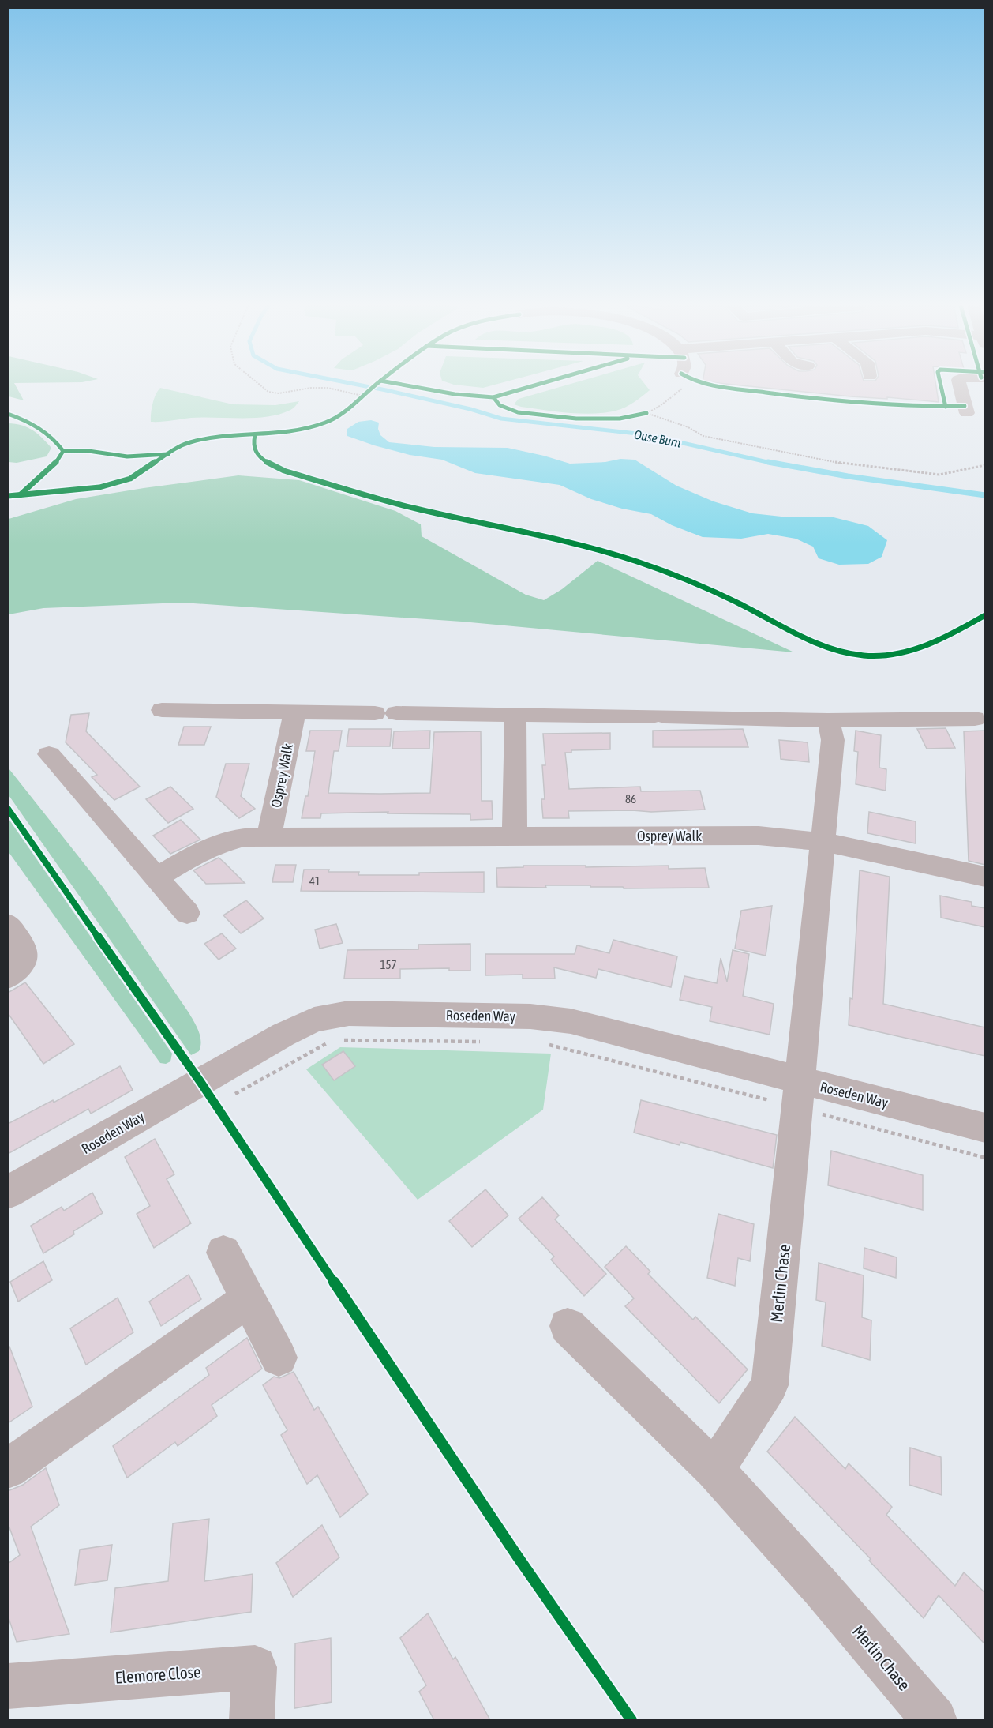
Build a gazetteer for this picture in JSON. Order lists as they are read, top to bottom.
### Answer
{
  "streets": {
    "street": [
      "Osprey Walk",
      "Roseden Way",
      "Merlin Chase",
      "Elemore Close"
    ]
  },
  "crossings": [
    ["Roseden Way", "Merlin Chase"]
  ],
  "water": ["Ouse Burn"],
  "house_numbers": ["86", "41", "157"]
}
